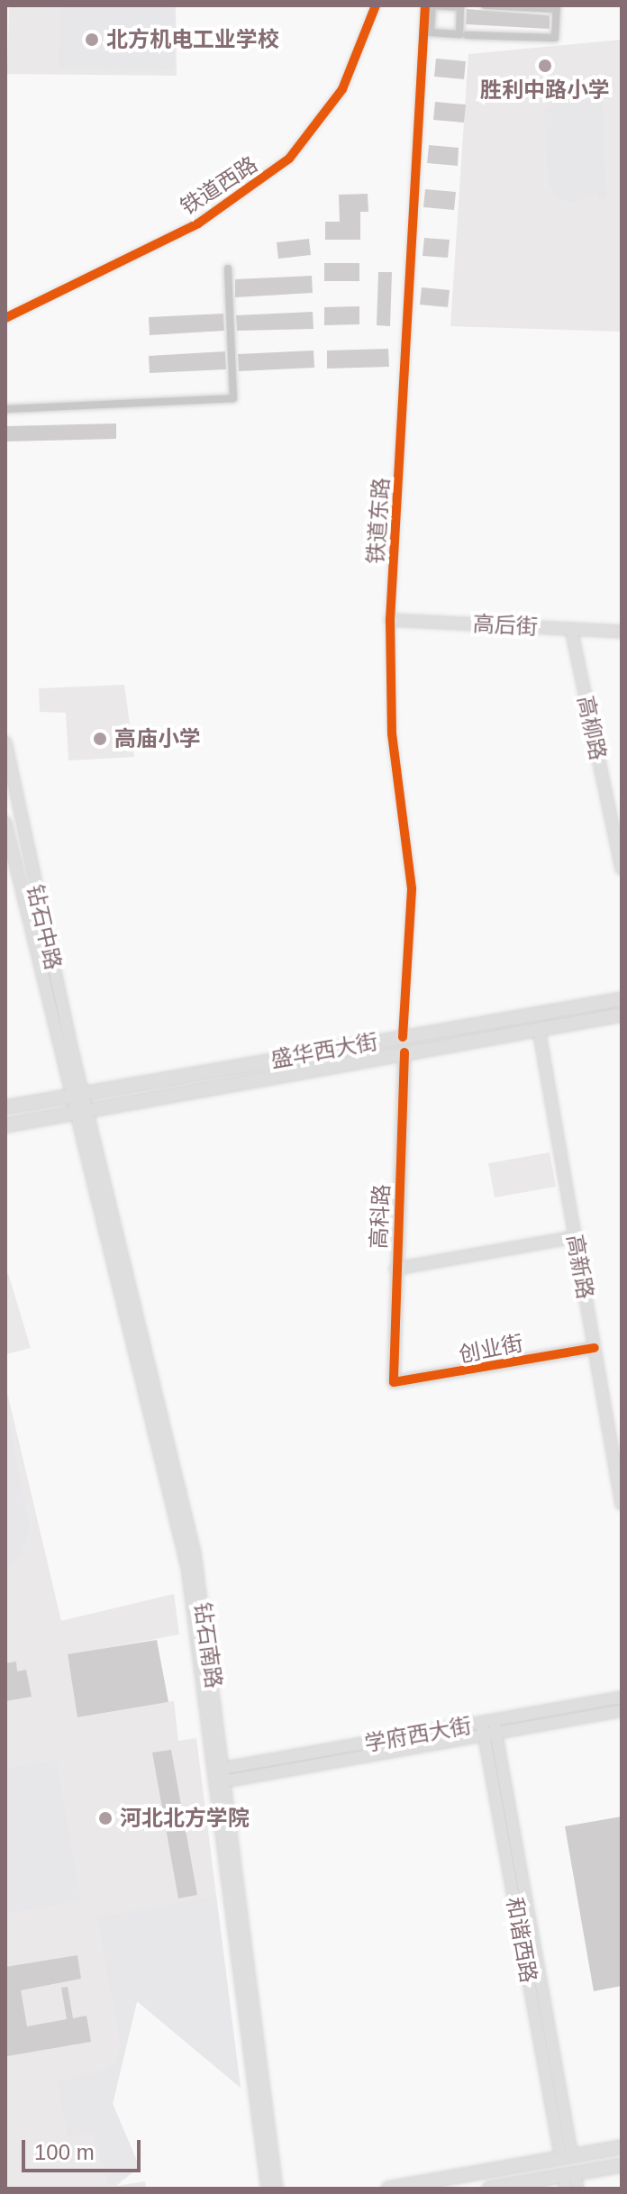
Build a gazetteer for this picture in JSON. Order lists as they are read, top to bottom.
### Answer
{
  "streets": {
    "main road": [
      "高后街",
      "高柳路",
      "钻石中路",
      "盛华西大街",
      "高科路",
      "高新路",
      "创业街",
      "钻石南路",
      "学府西大街",
      "和谐西路"
    ],
    "street": ["铁道西路", "铁道东路"]
  },
  "crossings": [
    ["铁道东路", "高后街"],
    ["铁道东路", "盛华西大街"],
    ["高后街", "高柳路"],
    ["钻石中路", "盛华西大街"],
    ["钻石中路", "钻石南路"],
    ["盛华西大街", "高科路"],
    ["盛华西大街", "高新路"],
    ["盛华西大街", "钻石南路"],
    ["高科路", "创业街"],
    ["高新路", "创业街"],
    ["钻石南路", "学府西大街"],
    ["学府西大街", "和谐西路"]
  ],
  "places": [
    "北方机电工业学校",
    "胜利中路小学",
    "高庙小学",
    "河北北方学院"
  ],
  "scale_bar": "100 m"
}
